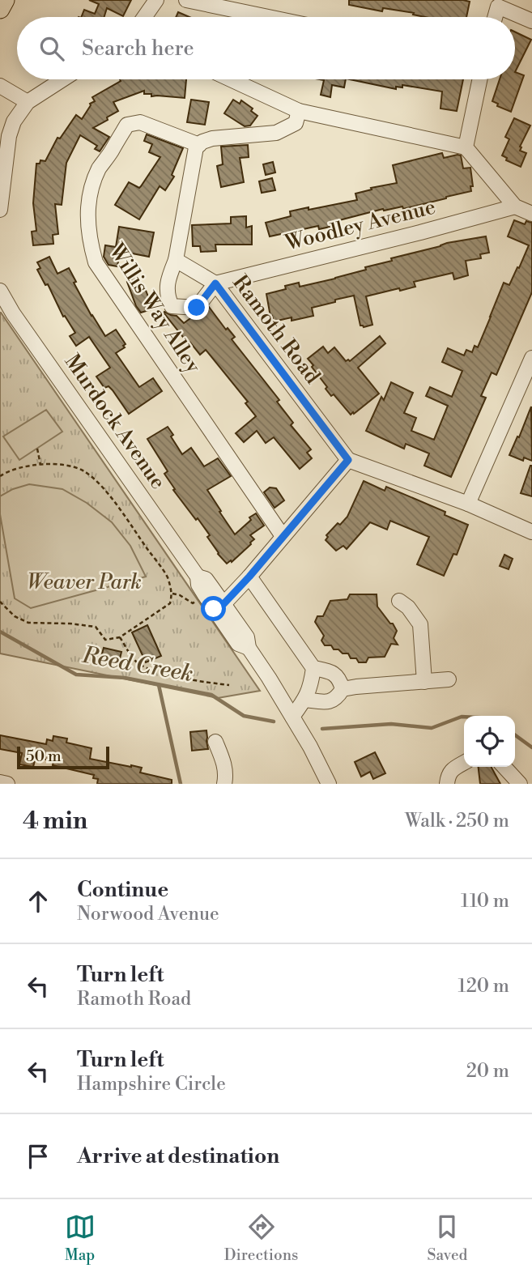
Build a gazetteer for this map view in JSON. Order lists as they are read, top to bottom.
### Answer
{
  "streets": {
    "street": [
      "Woodley Avenue",
      "Willis Way Alley",
      "Ramoth Road",
      "Murdock Avenue"
    ]
  },
  "crossings": [
    ["Woodley Avenue", "Ramoth Road"]
  ],
  "water": ["Reed Creek"],
  "parks": ["Weaver Park"],
  "scale_bar": "50 m",
  "page": {
    "search": "Search here",
    "scale": "50 m",
    "heading": ["4 min", "Walk · 250 m"],
    "list": [
      ["Continue", "Norwood Avenue", "110 m"],
      ["Turn left", "Ramoth Road", "120 m"],
      ["Turn left", "Hampshire Circle", "20 m"],
      "Arrive at destination"
    ],
    "nav": ["Map", "Directions", "Saved"]
  }
}
